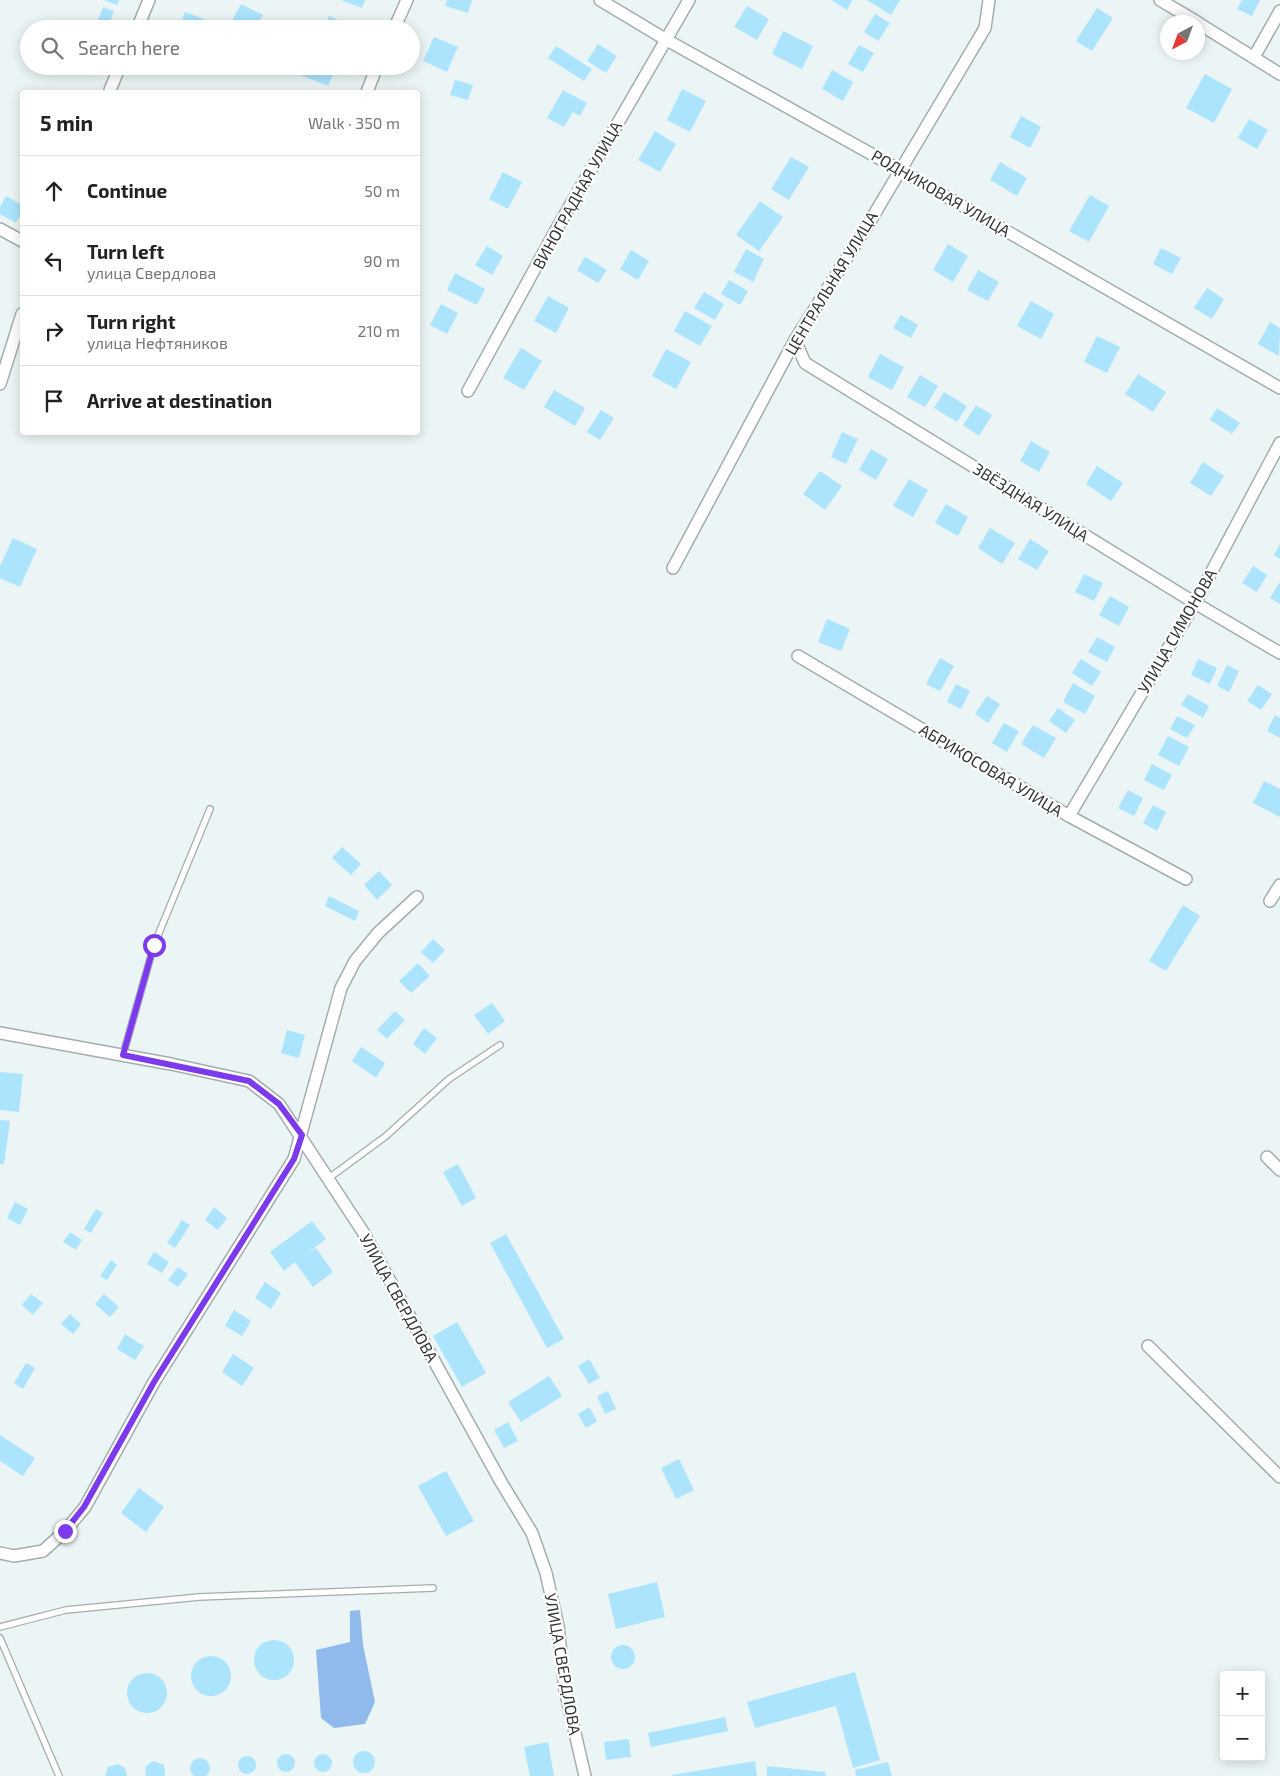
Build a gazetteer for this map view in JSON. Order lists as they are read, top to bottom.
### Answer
{
  "streets": {
    "street": [
      "РОДНИКОВАЯ УЛИЦА",
      "ВИНОГРАДНАЯ УЛИЦА",
      "ЦЕНТРАЛЬНАЯ УЛИЦА",
      "ЗВЁЗДНАЯ УЛИЦА",
      "УЛИЦА СИМОНОВА",
      "АБРИКОСОВАЯ УЛИЦА",
      "УЛИЦА СВЕРДЛОВА"
    ]
  },
  "crossings": [
    ["РОДНИКОВАЯ УЛИЦА", "ВИНОГРАДНАЯ УЛИЦА"],
    ["РОДНИКОВАЯ УЛИЦА", "ЦЕНТРАЛЬНАЯ УЛИЦА"],
    ["ЦЕНТРАЛЬНАЯ УЛИЦА", "ЗВЁЗДНАЯ УЛИЦА"],
    ["ЗВЁЗДНАЯ УЛИЦА", "УЛИЦА СИМОНОВА"],
    ["УЛИЦА СИМОНОВА", "АБРИКОСОВАЯ УЛИЦА"]
  ],
  "north": "bottom left",
  "page": {
    "search": "Search here",
    "heading": ["5 min", "Walk · 350 m"],
    "list": [
      ["Continue", "50 m"],
      ["Turn left", "улица Свердлова", "90 m"],
      ["Turn right", "улица Нефтяников", "210 m"],
      "Arrive at destination"
    ],
    "map_buttons": ["+", "−"]
  }
}
